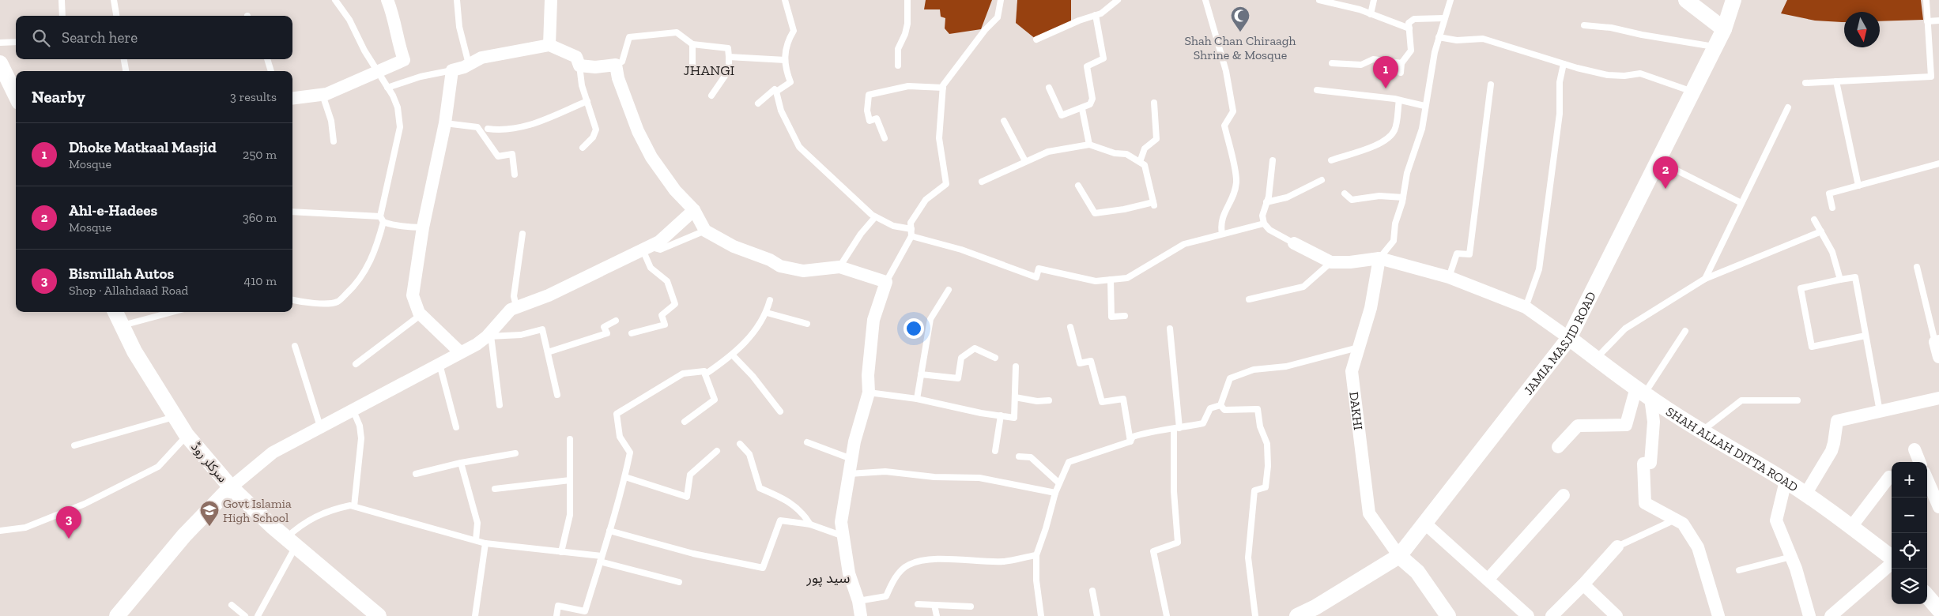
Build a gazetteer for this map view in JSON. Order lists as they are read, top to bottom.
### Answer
{
  "streets": {
    "street": [
      "JAMIA MASJID ROAD",
      "DAKHI",
      "SHAH ALLAH DITTA ROAD",
      "سرکلر روڈ"
    ]
  },
  "crossings": [
    ["JAMIA MASJID ROAD", "DAKHI"],
    ["JAMIA MASJID ROAD", "SHAH ALLAH DITTA ROAD"]
  ],
  "districts": ["JHANGI", "سید پور"],
  "places": {
    "mosque": ["Shah Chan Chiraagh Shrine & Mosque"],
    "school or university": ["Govt Islamia High School"]
  },
  "north": "bottom",
  "page": {
    "search": "Search here",
    "pins": ["1", "2", "3"],
    "heading": ["Nearby", "3 results"],
    "list": [
      {
        "mark": "1",
        "name": "Dhoke Matkaal Masjid",
        "note": "Mosque",
        "value": "250 m"
      },
      {
        "mark": "2",
        "name": "Ahl-e-Hadees",
        "note": "Mosque",
        "value": "360 m"
      },
      {
        "mark": "3",
        "name": "Bismillah Autos",
        "note": "Shop · Allahdaad Road",
        "value": "410 m"
      }
    ],
    "map_buttons": ["+", "−"]
  }
}
